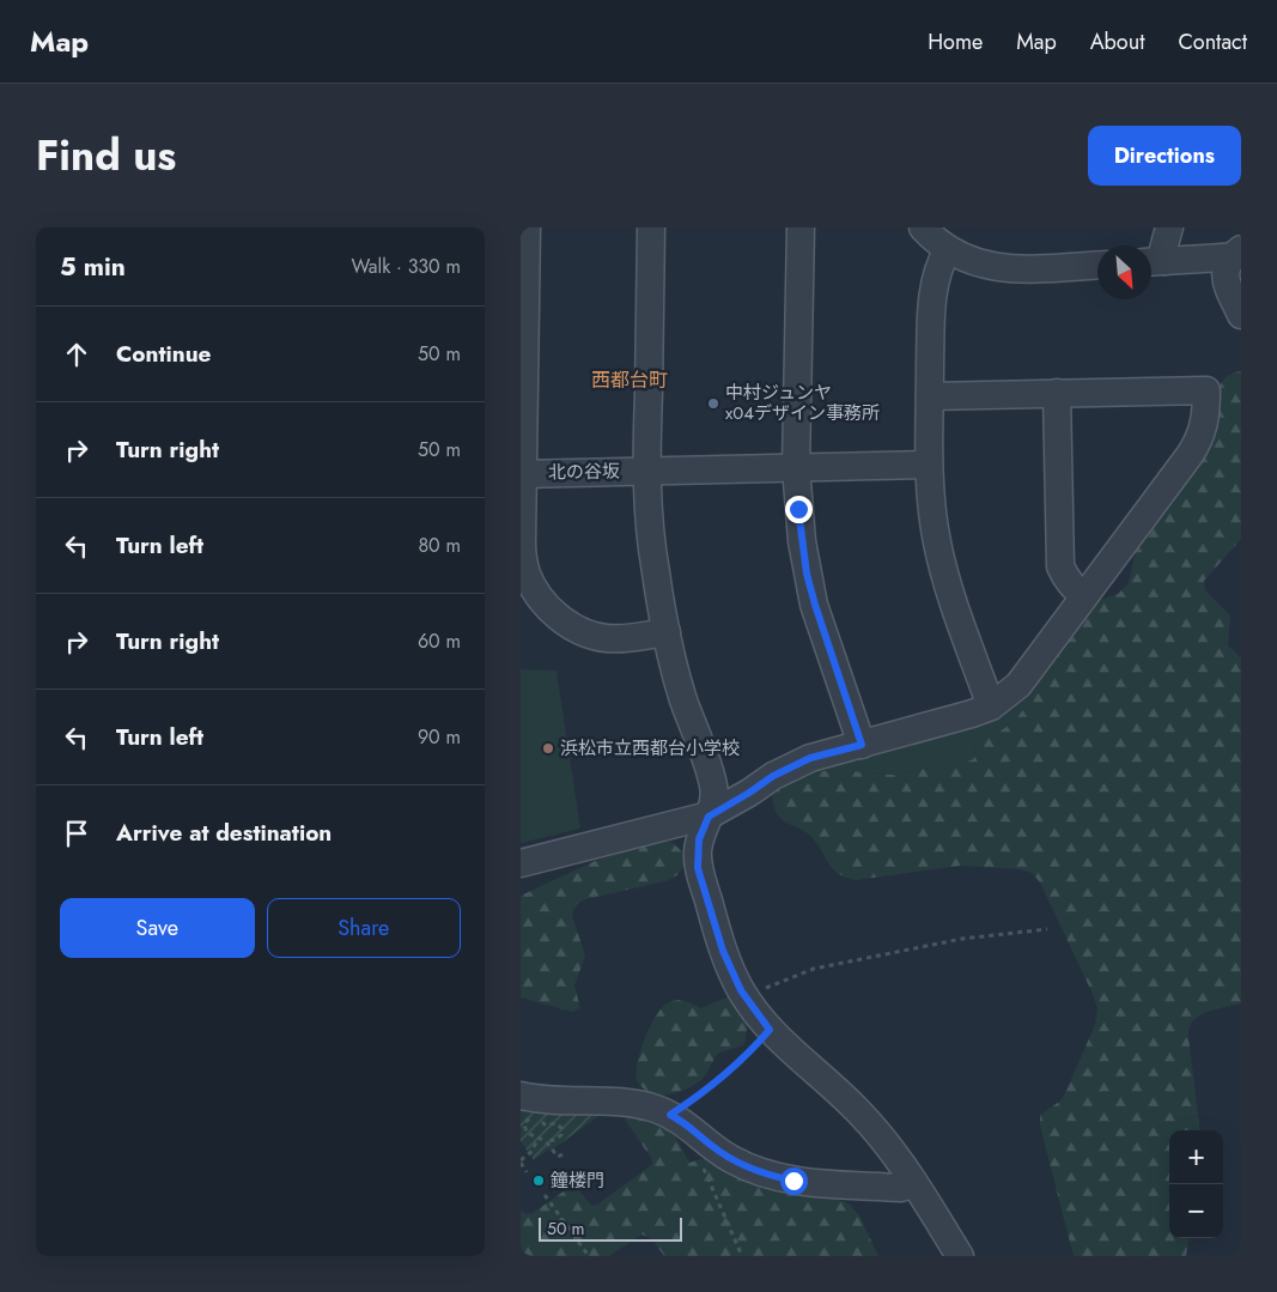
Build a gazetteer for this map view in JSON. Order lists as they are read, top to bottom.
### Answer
{
  "streets": {
    "street": ["北の谷坂"]
  },
  "districts": ["西都台町"],
  "places": ["中村ジュンヤ x04デザイン事務所", "浜松市立西都台小学校", "鐘楼門"],
  "scale_bar": "50 m",
  "north": "bottom right",
  "page": {
    "header": "Map",
    "nav": [
      "Home",
      "Map",
      "About",
      "Contact"
    ],
    "title": "Find us",
    "buttons": [
      "Directions",
      ["Save", "Share"]
    ],
    "heading": ["5 min", "Walk · 330 m"],
    "list": [
      ["Continue", "50 m"],
      ["Turn right", "50 m"],
      ["Turn left", "80 m"],
      ["Turn right", "60 m"],
      ["Turn left", "90 m"],
      "Arrive at destination"
    ],
    "map_buttons": ["+", "−"],
    "scale": "50 m"
  }
}
